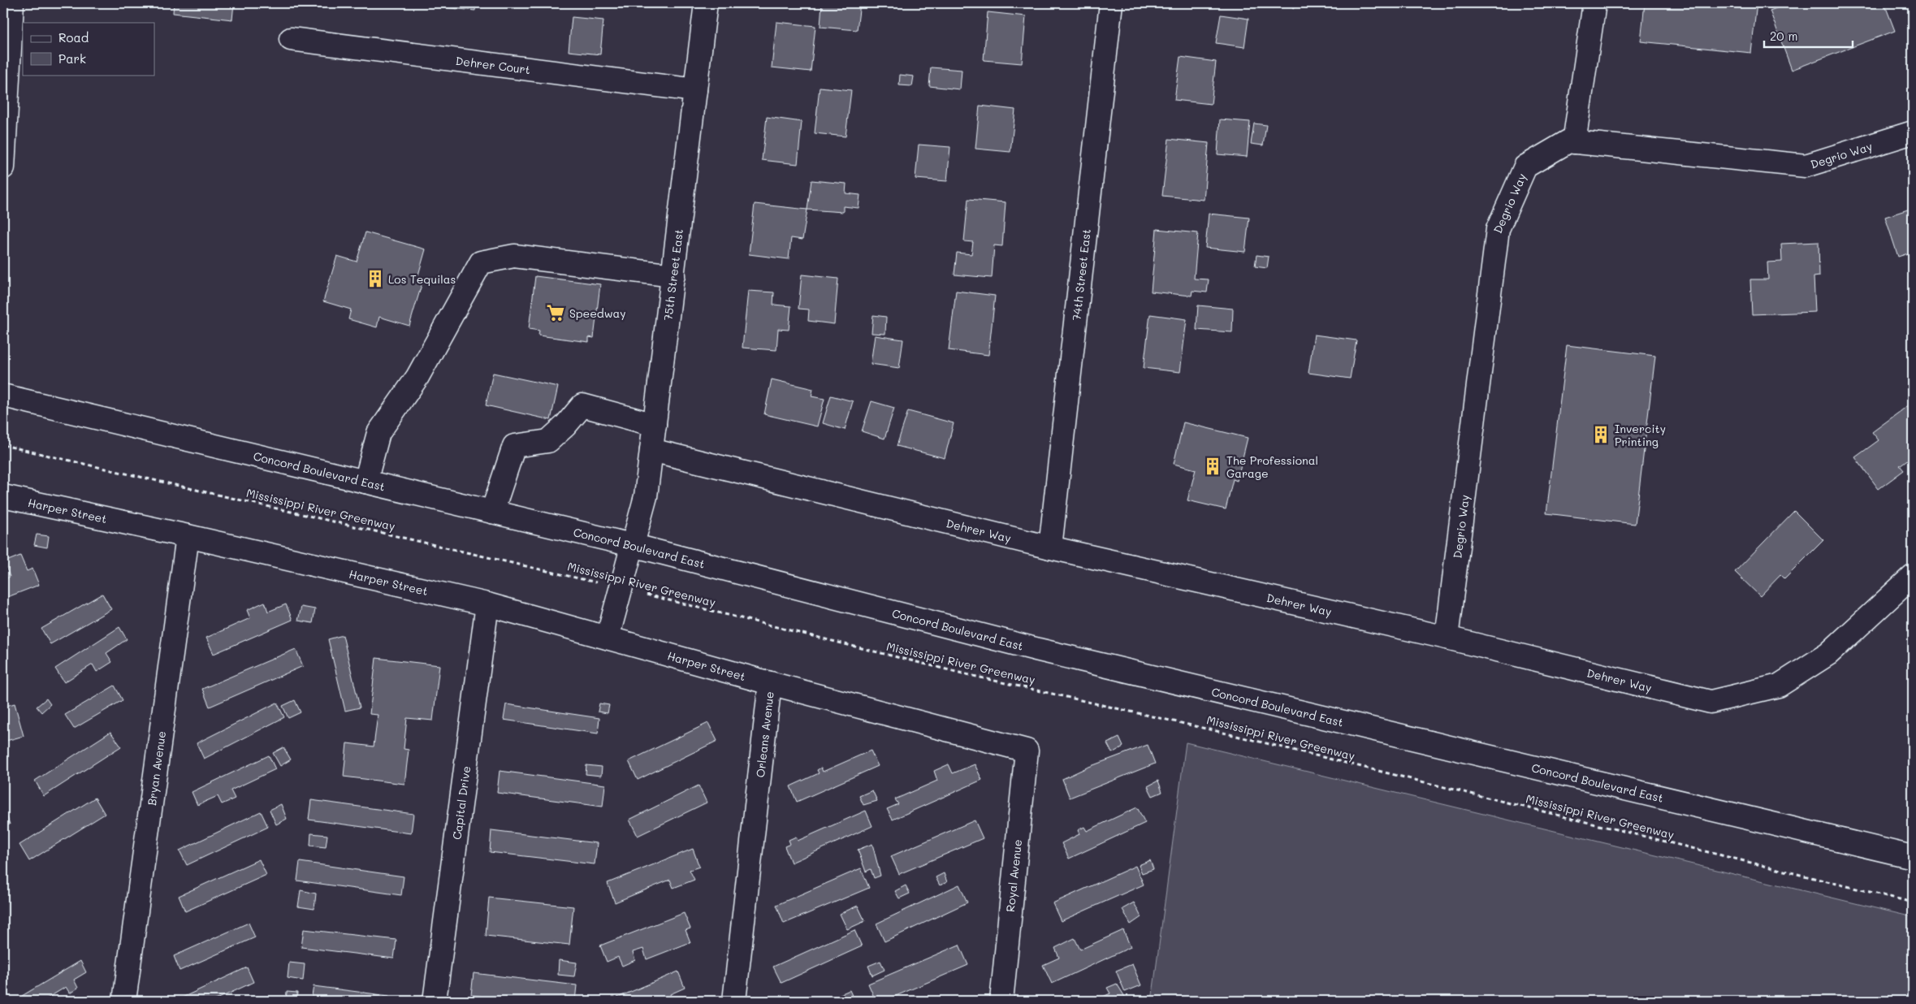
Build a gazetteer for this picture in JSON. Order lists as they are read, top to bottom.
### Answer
{
  "streets": {
    "street": [
      "Dehrer Court",
      "Degrio Way",
      "75th Street East",
      "74th Street East",
      "Concord Boulevard East",
      "Harper Street",
      "Dehrer Way",
      "Orleans Avenue",
      "Bryan Avenue",
      "Capital Drive",
      "Royal Avenue"
    ],
    "path": ["Mississippi River Greenway"]
  },
  "crossings": [
    ["Dehrer Court", "75th Street East"],
    ["Degrio Way", "Dehrer Way"],
    ["75th Street East", "Concord Boulevard East"],
    ["75th Street East", "Mississippi River Greenway"],
    ["75th Street East", "Harper Street"],
    ["75th Street East", "Dehrer Way"],
    ["74th Street East", "Dehrer Way"],
    ["Harper Street", "Orleans Avenue"],
    ["Harper Street", "Bryan Avenue"],
    ["Harper Street", "Capital Drive"],
    ["Orleans Avenue", "Royal Avenue"]
  ],
  "places": {
    "building": ["Los Tequilas", "Invercity Printing", "The Professional Garage"],
    "supermarket": ["Speedway"]
  },
  "legend": ["Road", "Park"],
  "scale_bar": "20 m"
}
